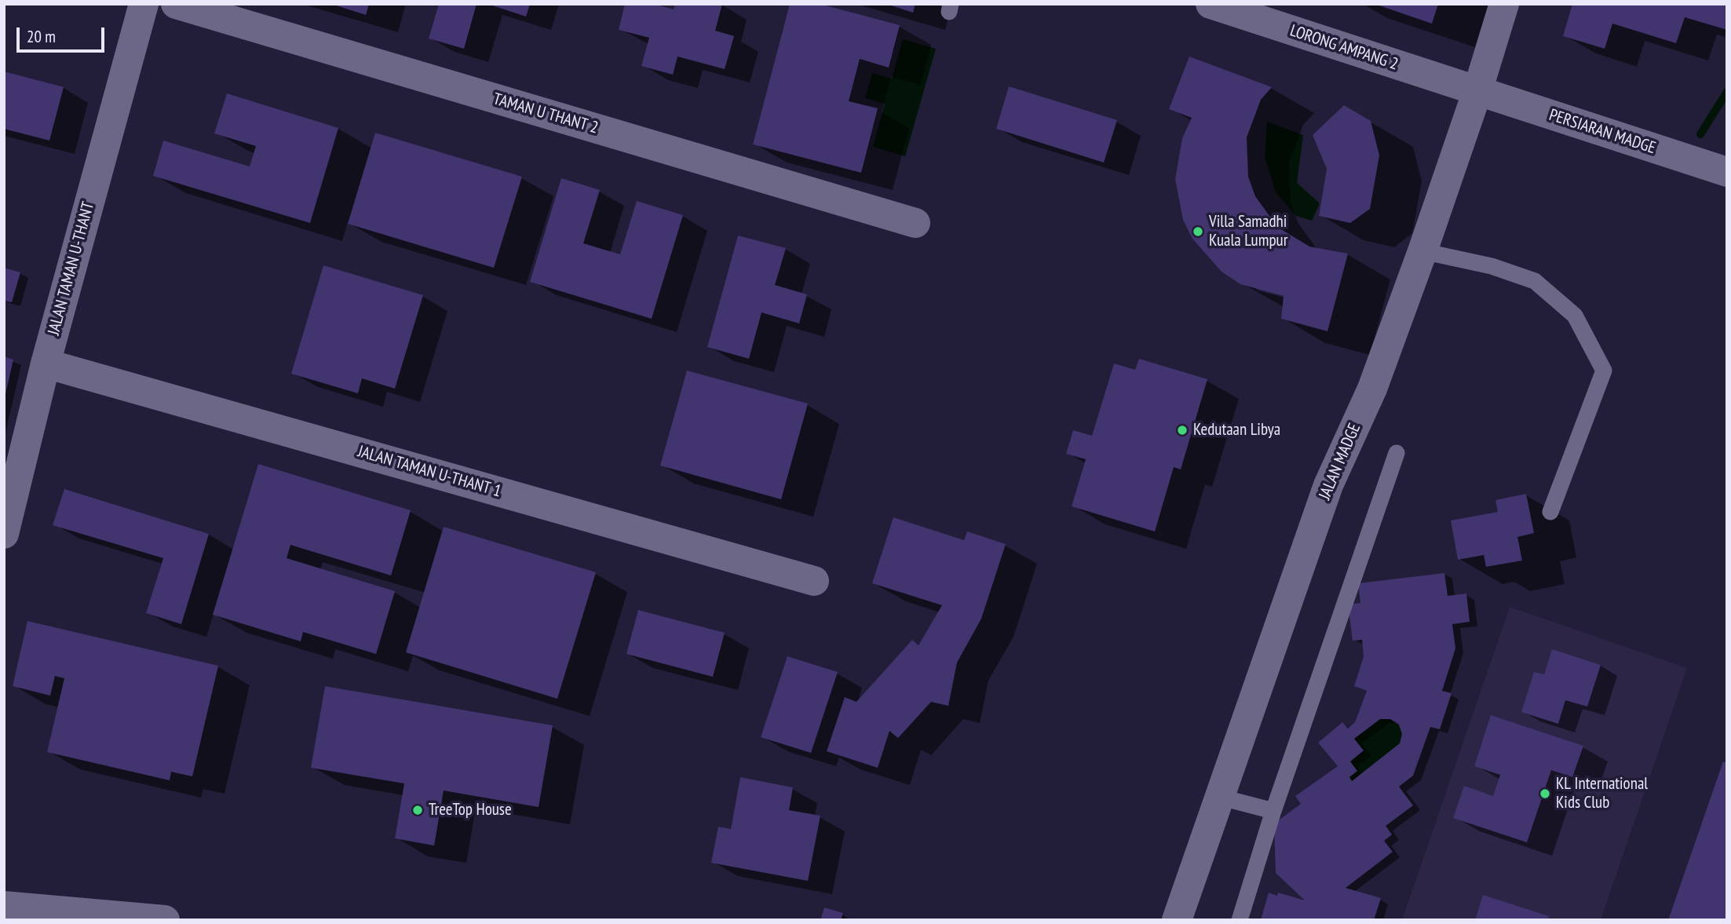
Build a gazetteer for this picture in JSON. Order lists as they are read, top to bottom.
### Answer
{
  "streets": {
    "street": [
      "LORONG AMPANG 2",
      "TAMAN U THANT 2",
      "PERSIARAN MADGE",
      "JALAN TAMAN U-THANT",
      "JALAN MADGE",
      "JALAN TAMAN U-THANT 1"
    ]
  },
  "crossings": [
    ["LORONG AMPANG 2", "PERSIARAN MADGE"],
    ["LORONG AMPANG 2", "JALAN MADGE"],
    ["PERSIARAN MADGE", "JALAN MADGE"],
    ["JALAN TAMAN U-THANT", "JALAN TAMAN U-THANT 1"]
  ],
  "places": [
    "Villa Samadhi Kuala Lumpur",
    "Kedutaan Libya",
    "KL International Kids Club",
    "TreeTop House"
  ],
  "scale_bar": "20 m"
}
